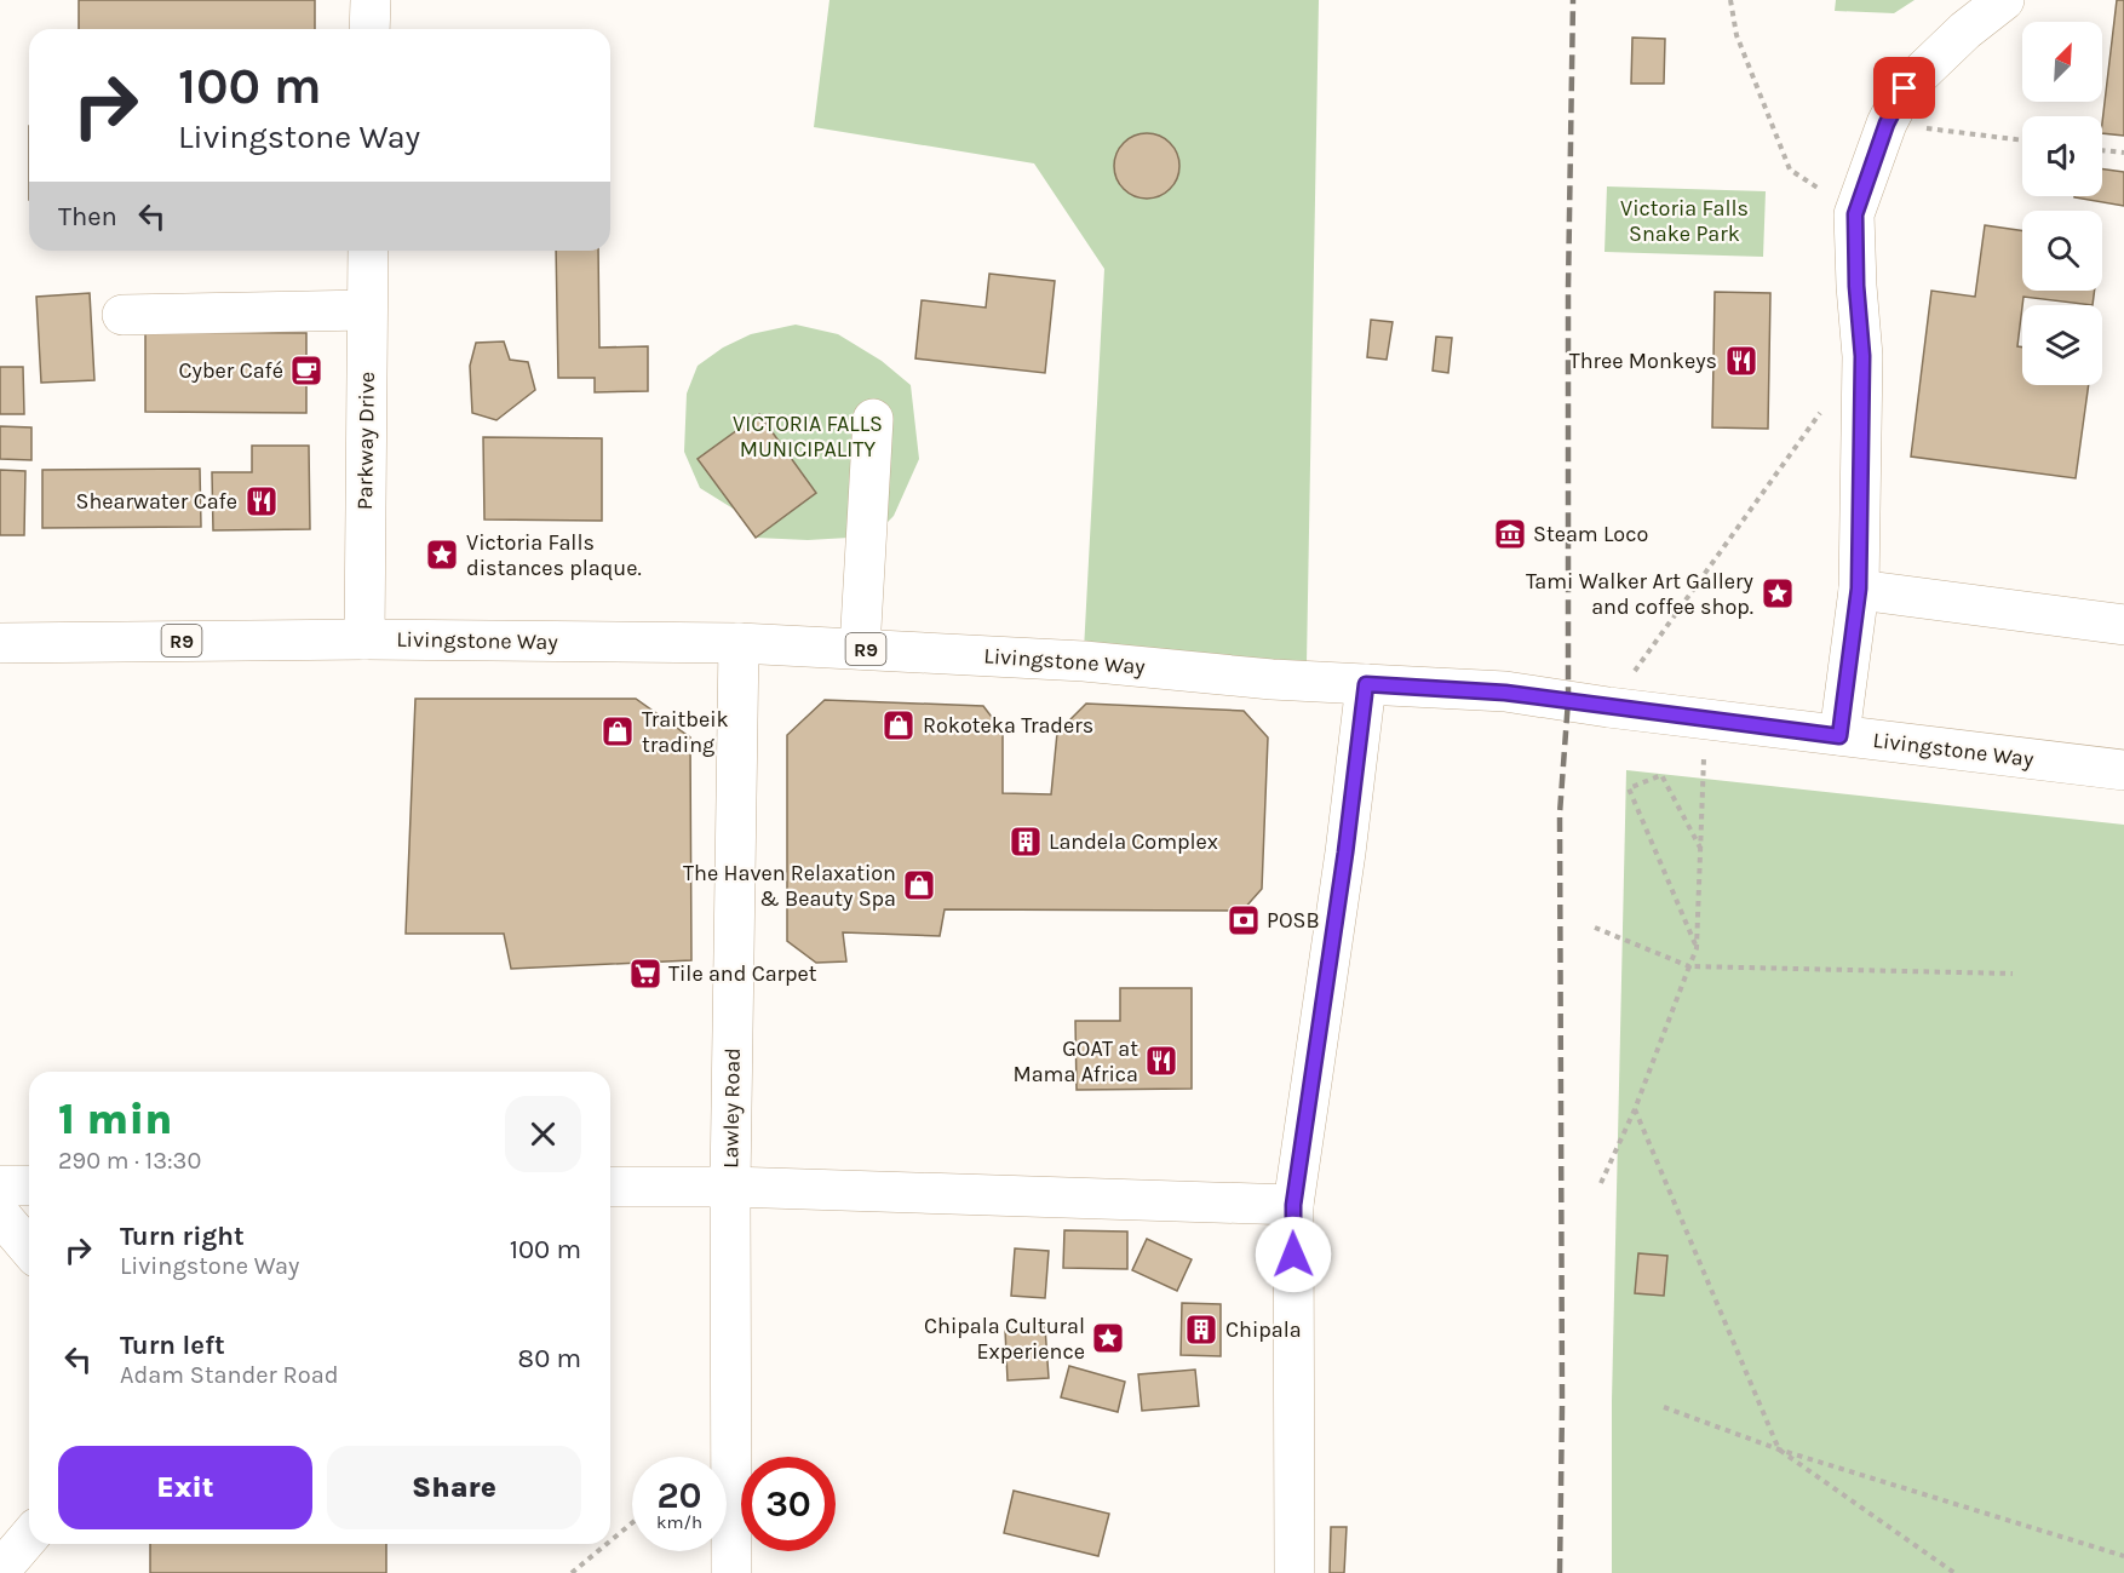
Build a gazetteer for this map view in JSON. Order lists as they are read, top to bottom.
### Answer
{
  "streets": {
    "main road": [
      "Parkway Drive",
      "R9",
      "Livingstone Way",
      "Lawley Road"
    ]
  },
  "crossings": [
    ["Parkway Drive", "Livingstone Way"],
    ["Livingstone Way", "Lawley Road"]
  ],
  "parks": ["Victoria Falls Snake Park", "VICTORIA FALLS MUNICIPALITY"],
  "places": {
    "restaurant": ["Three Monkeys", "Shearwater Cafe", "GOAT at Mama Africa"],
    "cafe": ["Cyber Café"],
    "museum": ["Steam Loco"],
    "place": ["Victoria Falls distances plaque.", "Tami Walker Art Gallery and coffee shop.", "Chipala Cultural Experience"],
    "shop": ["Rokoteka Traders", "Traitbeik trading", "The Haven Relaxation & Beauty Spa"],
    "building": ["Landela Complex", "Chipala"],
    "bank": ["POSB"],
    "supermarket": ["Tile and Carpet"]
  },
  "north": "top right",
  "page": {
    "turn": ["100 m", "Livingstone Way"],
    "then": "Then",
    "heading": ["1 min", "290 m · 13:30"],
    "list": [
      {
        "name": "Turn right",
        "note": "Livingstone Way",
        "value": "100 m"
      },
      {
        "name": "Turn left",
        "note": "Adam Stander Road",
        "value": "80 m"
      }
    ],
    "buttons": ["Exit", "Share"],
    "speed": "20 km/h",
    "limit": "30"
  }
}
